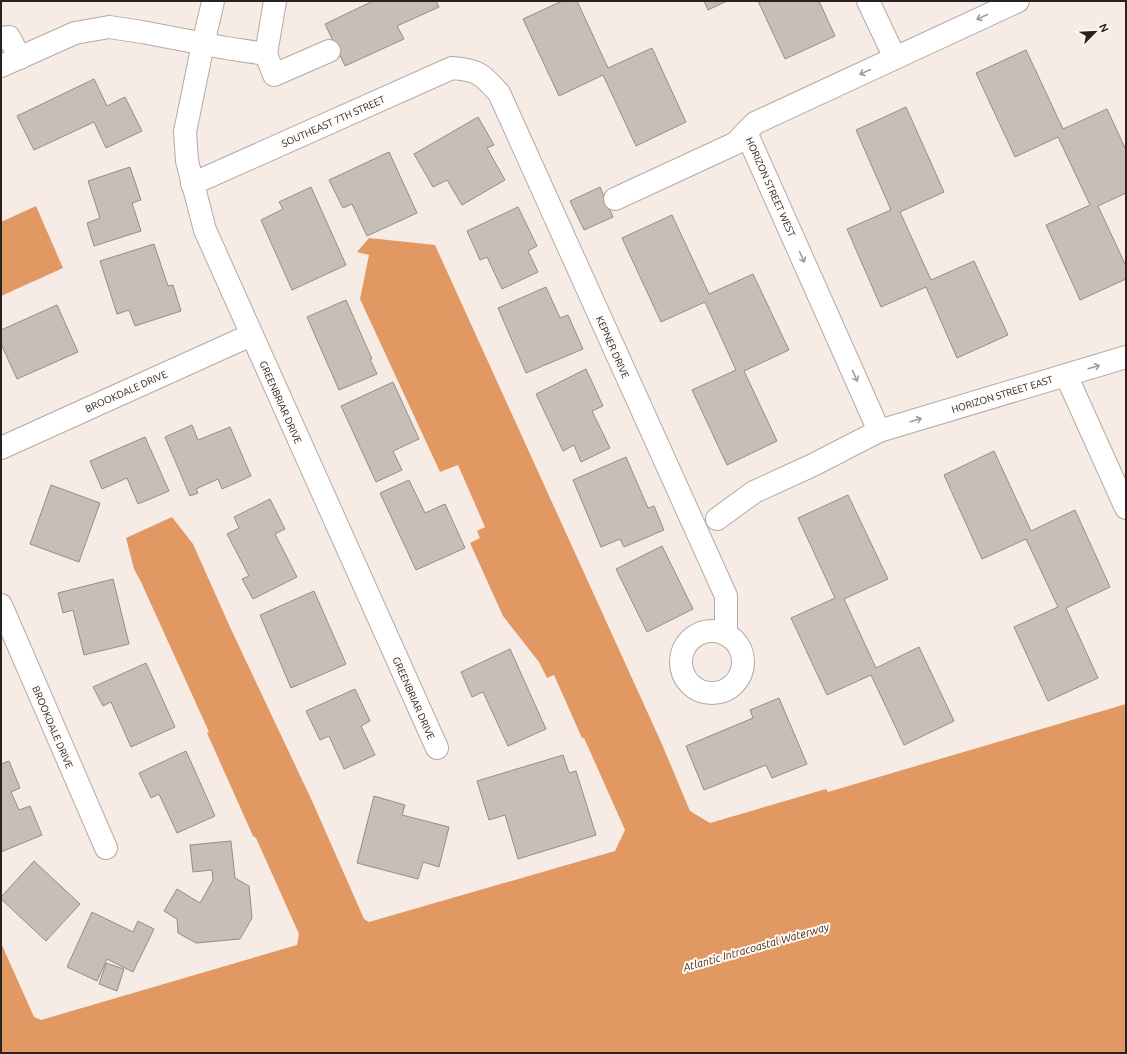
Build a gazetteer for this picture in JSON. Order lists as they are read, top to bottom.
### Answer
{
  "streets": {
    "street": [
      "SOUTHEAST 7TH STREET",
      "HORIZON STREET WEST",
      "KEPNER DRIVE",
      "BROOKDALE DRIVE",
      "HORIZON STREET EAST",
      "GREENBRIAR DRIVE"
    ]
  },
  "crossings": [
    ["SOUTHEAST 7TH STREET", "KEPNER DRIVE"],
    ["SOUTHEAST 7TH STREET", "GREENBRIAR DRIVE"],
    ["HORIZON STREET WEST", "HORIZON STREET EAST"],
    ["BROOKDALE DRIVE", "GREENBRIAR DRIVE"]
  ],
  "one_way": ["HORIZON STREET EAST"],
  "water": ["Atlantic Intracoastal Waterway"],
  "north": "top right"
}
